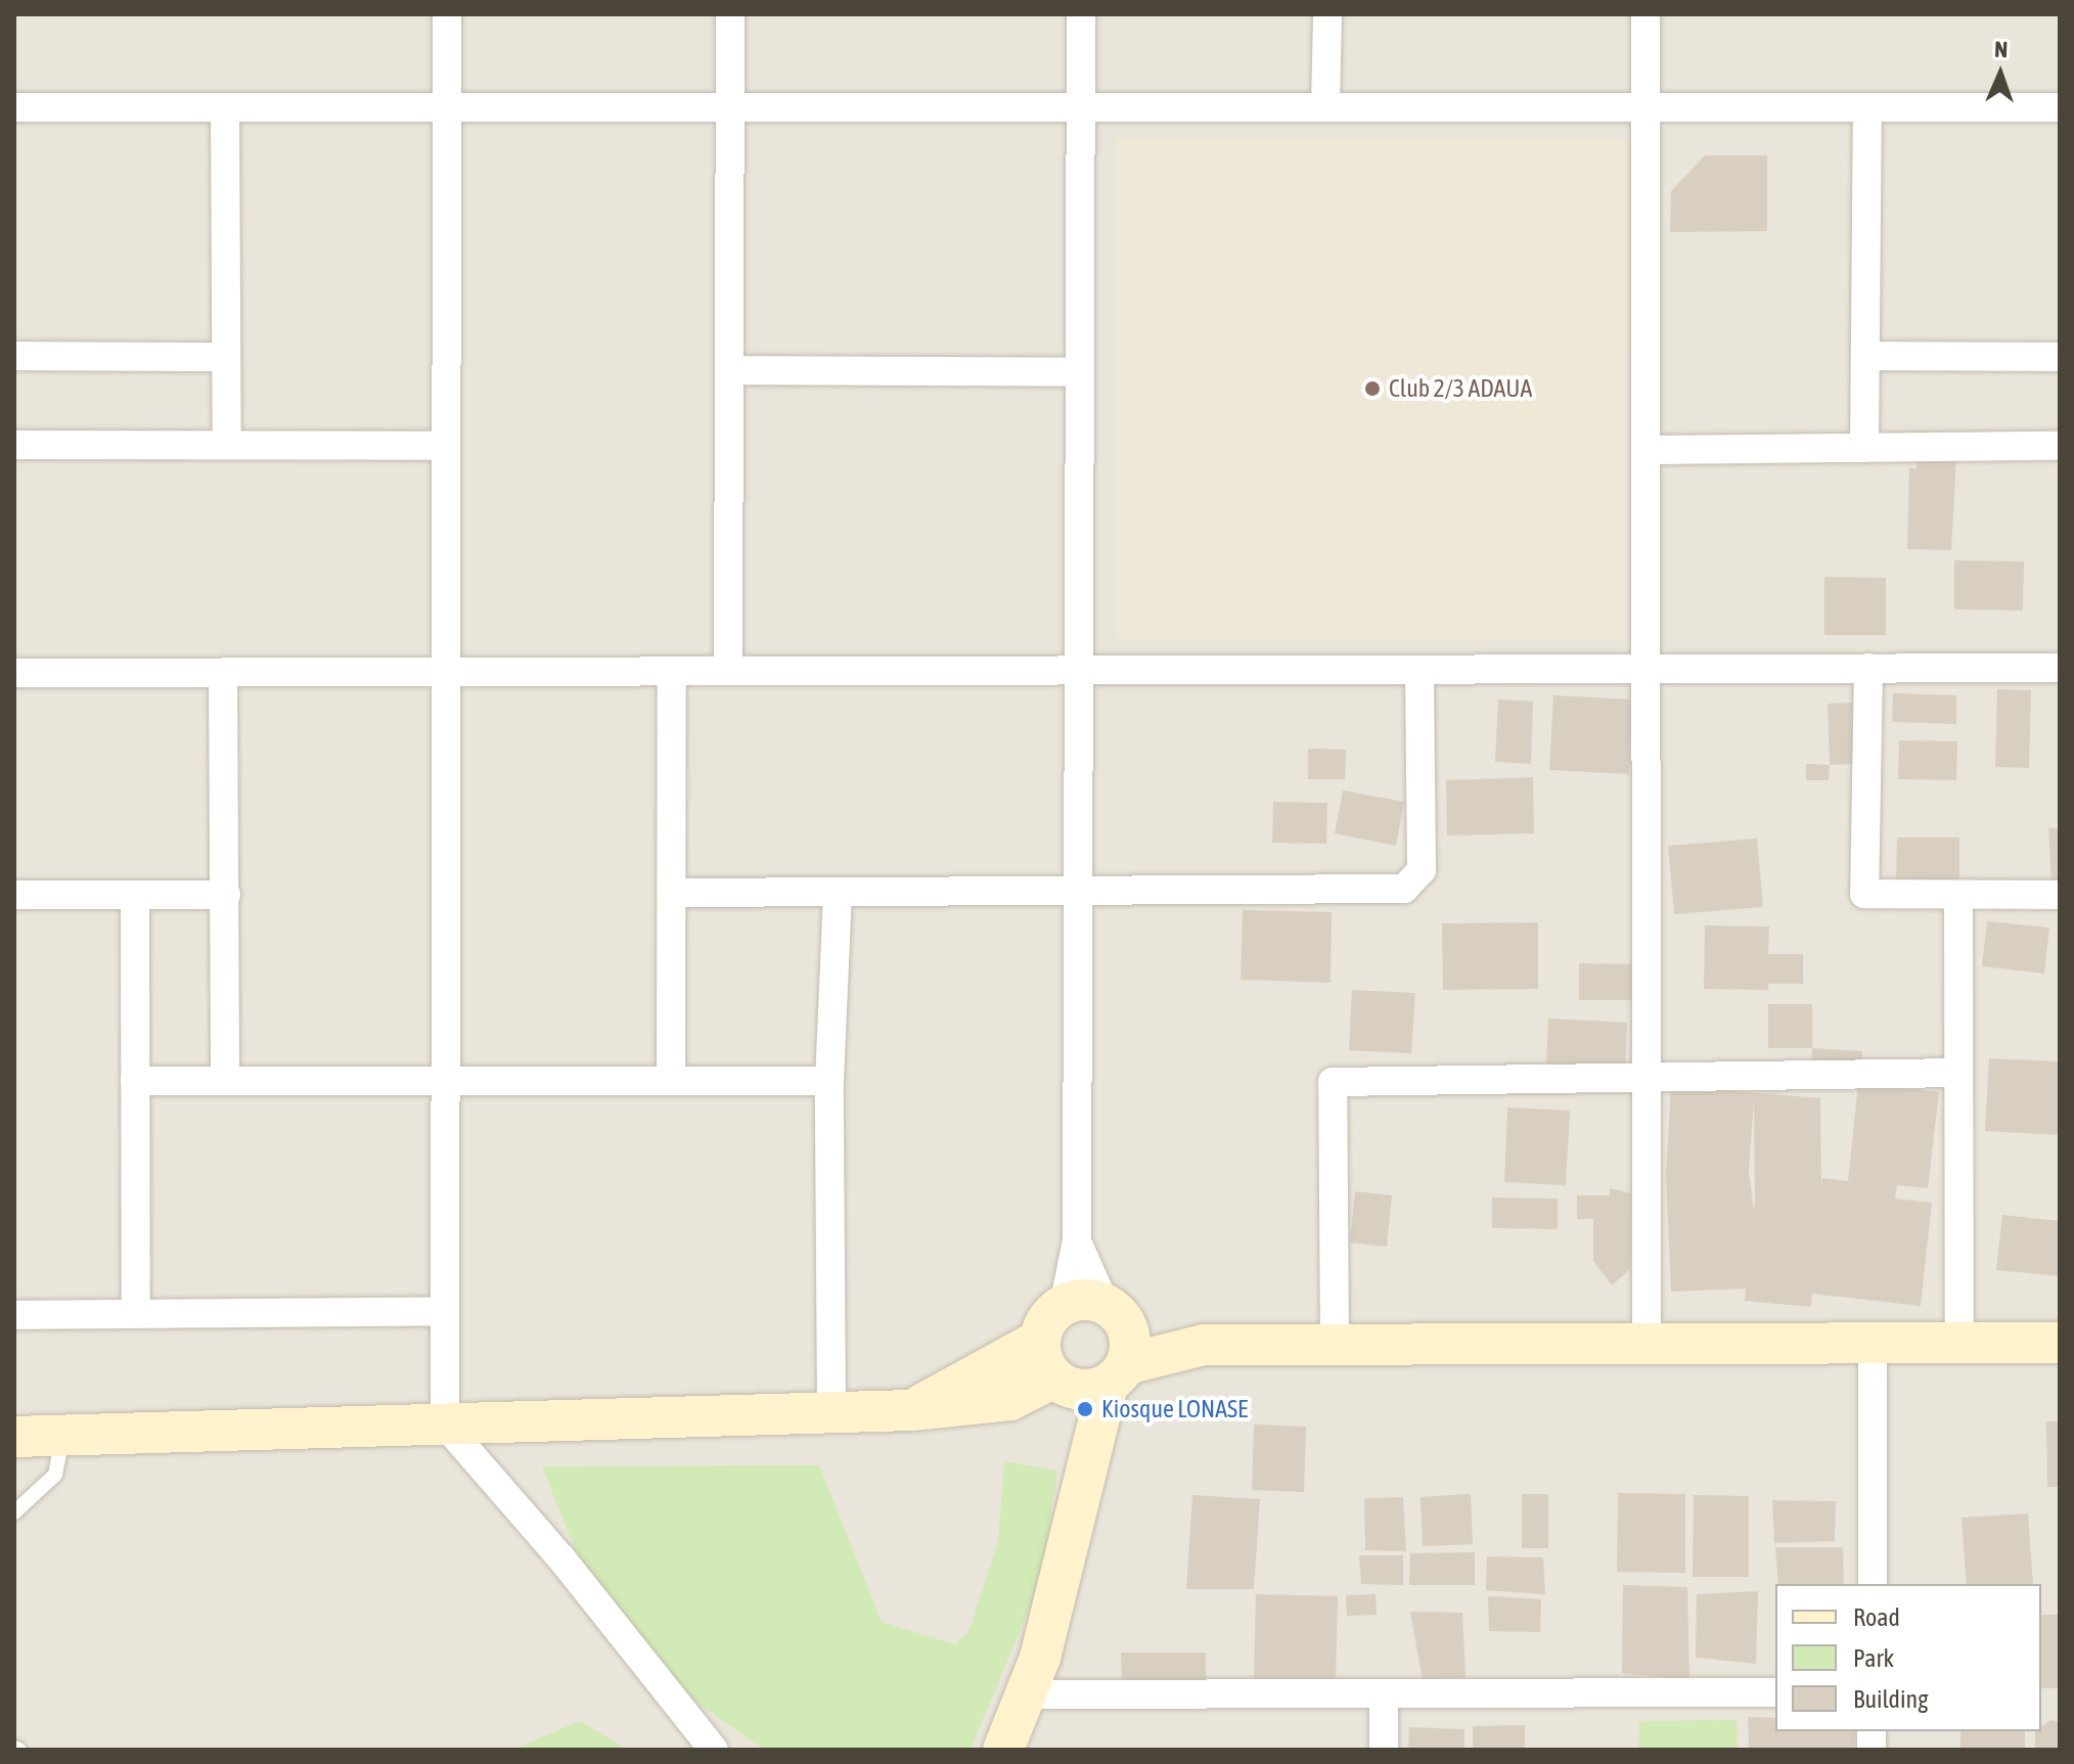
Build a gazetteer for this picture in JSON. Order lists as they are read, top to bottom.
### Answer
{
  "places": ["Club 2/3 ADAUA", "Kiosque LONASE"],
  "legend": ["Road", "Park", "Building"],
  "north": "top"
}
